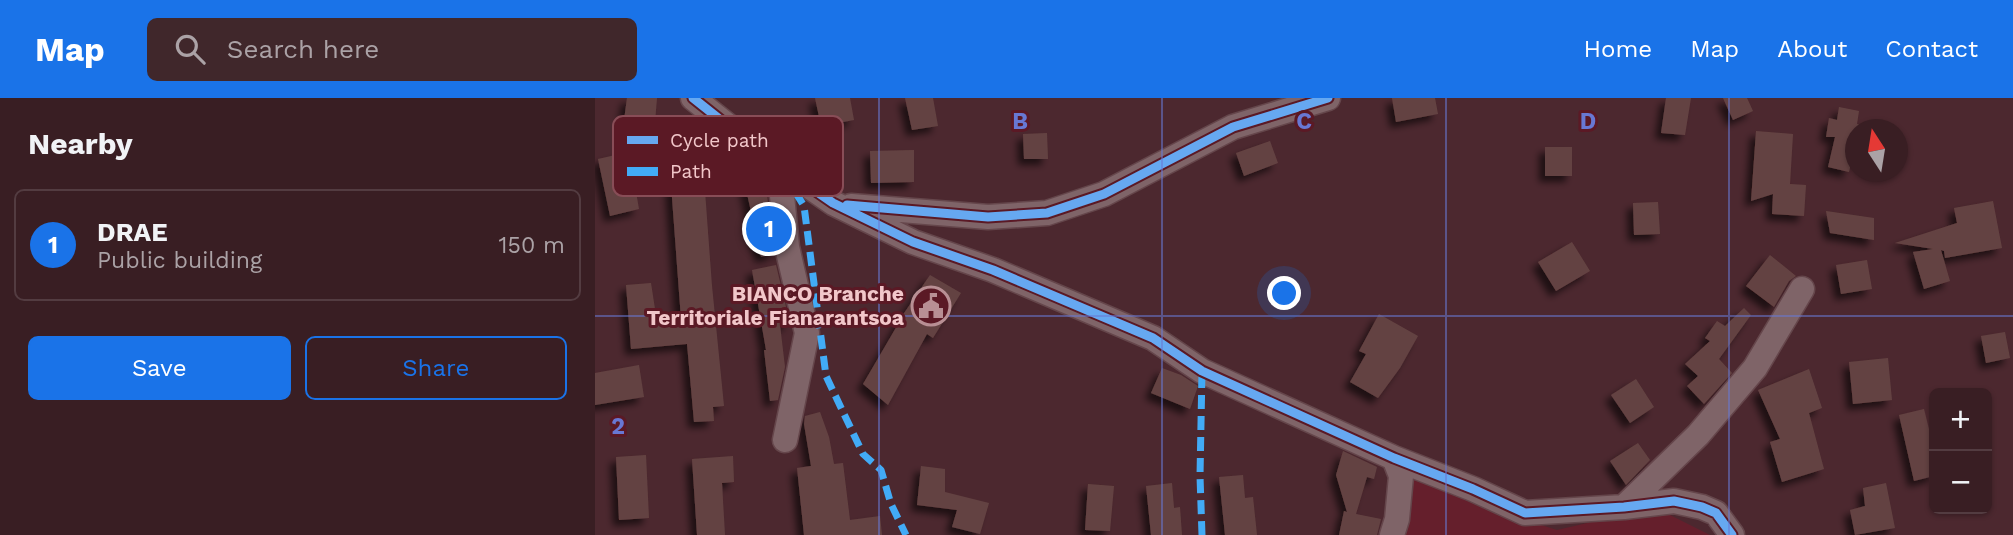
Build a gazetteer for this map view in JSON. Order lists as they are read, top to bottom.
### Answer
{
  "places": {
    "public building": ["BIANCO Branche Territoriale Fianarantsoa"]
  },
  "legend": ["Cycle path", "Path"],
  "north": "top",
  "page": {
    "header": "Map",
    "search": "Search here",
    "nav": [
      "Home",
      "Map",
      "About",
      "Contact"
    ],
    "heading": "Nearby",
    "list": [
      {
        "mark": "1",
        "name": "DRAE",
        "note": "Public building",
        "value": "150 m"
      }
    ],
    "pins": "1",
    "buttons": ["Save", "Share"],
    "map_buttons": ["+", "−"]
  },
  "grid": {
    "columns": ["B", "C", "D"],
    "rows": ["2"]
  }
}
